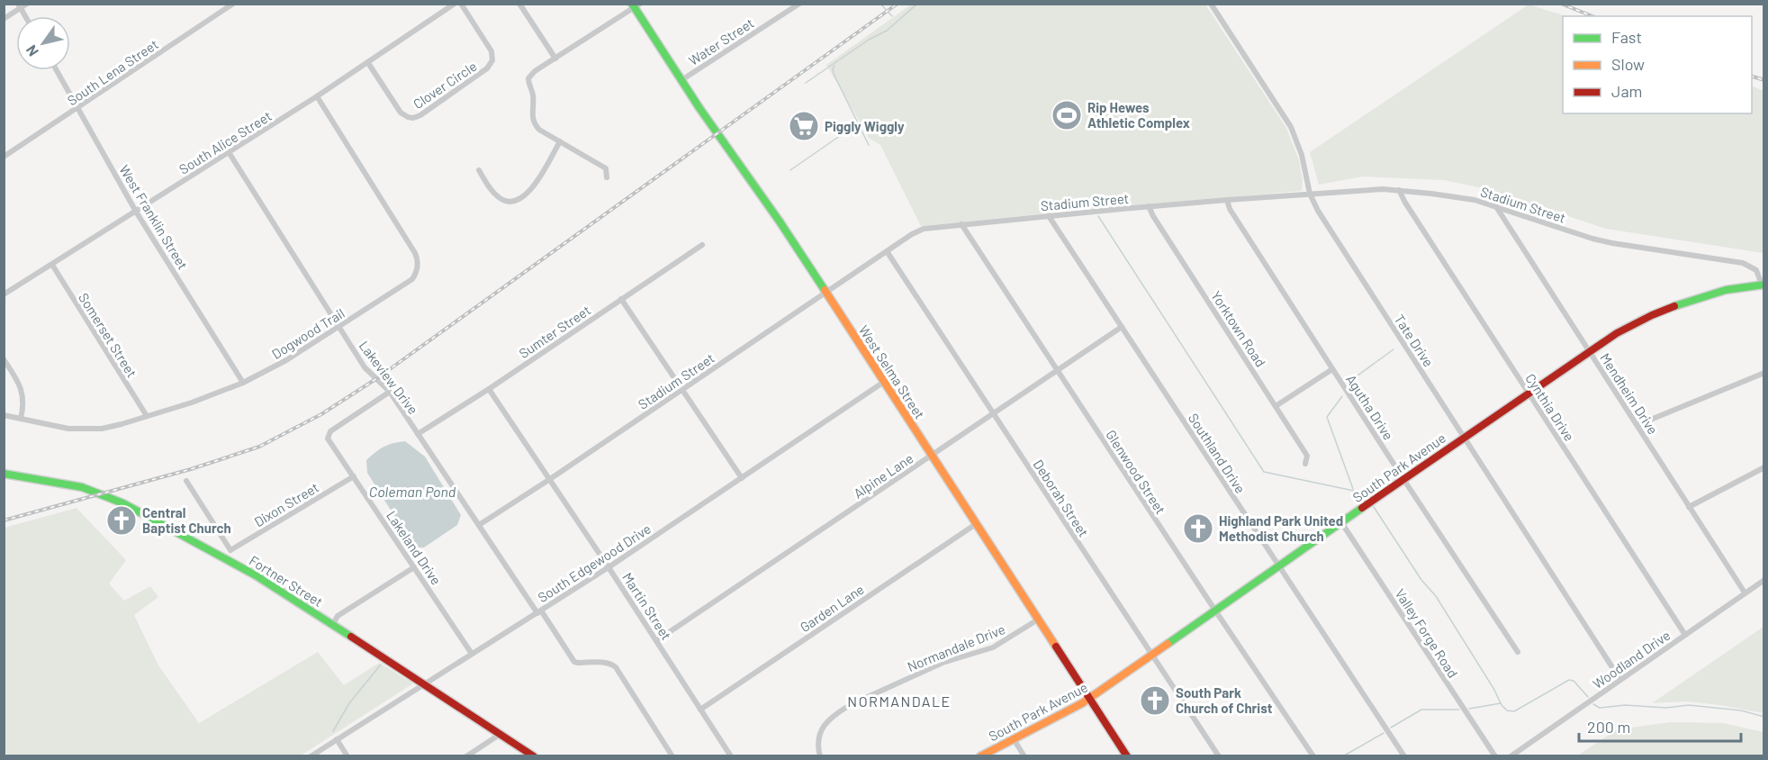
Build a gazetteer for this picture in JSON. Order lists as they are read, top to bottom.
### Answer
{
  "streets": {
    "street": [
      "Water Street",
      "South Lena Street",
      "Clover Circle",
      "South Alice Street",
      "Stadium Street",
      "West Franklin Street",
      "Yorktown Road",
      "Sumter Street",
      "Dogwood Trail",
      "Somerset Street",
      "Tate Drive",
      "West Selma Street",
      "Lakeview Drive",
      "Mendheim Drive",
      "Agutha Drive",
      "Cynthia Drive",
      "Southland Drive",
      "South Park Avenue",
      "Glenwood Street",
      "Alpine Lane",
      "Deborah Street",
      "Dixon Street",
      "Lakeland Drive",
      "South Edgewood Drive",
      "Fortner Street",
      "Martin Street",
      "Garden Lane",
      "Valley Forge Road",
      "Normandale Drive",
      "Woodland Drive"
    ]
  },
  "crossings": [
    ["Water Street", "West Selma Street"],
    ["South Lena Street", "West Franklin Street"],
    ["Clover Circle", "South Alice Street"],
    ["South Alice Street", "West Franklin Street"],
    ["South Alice Street", "Dogwood Trail"],
    ["South Alice Street", "Somerset Street"],
    ["South Alice Street", "Lakeview Drive"],
    ["Stadium Street", "Yorktown Road"],
    ["Stadium Street", "Tate Drive"],
    ["Stadium Street", "West Selma Street"],
    ["Stadium Street", "Lakeview Drive"],
    ["Stadium Street", "Mendheim Drive"],
    ["Stadium Street", "Agutha Drive"],
    ["Stadium Street", "Cynthia Drive"],
    ["Stadium Street", "Southland Drive"],
    ["Stadium Street", "South Park Avenue"],
    ["Stadium Street", "Glenwood Street"],
    ["Stadium Street", "Deborah Street"],
    ["Stadium Street", "Martin Street"],
    ["West Franklin Street", "Dogwood Trail"],
    ["Sumter Street", "Lakeview Drive"],
    ["Sumter Street", "Martin Street"],
    ["Dogwood Trail", "Somerset Street"],
    ["Dogwood Trail", "Lakeview Drive"],
    ["Tate Drive", "South Park Avenue"],
    ["Tate Drive", "Woodland Drive"],
    ["West Selma Street", "South Park Avenue"],
    ["West Selma Street", "Alpine Lane"],
    ["West Selma Street", "South Edgewood Drive"],
    ["West Selma Street", "Garden Lane"],
    ["West Selma Street", "Normandale Drive"],
    ["Lakeview Drive", "Lakeland Drive"],
    ["Lakeview Drive", "South Edgewood Drive"],
    ["Mendheim Drive", "South Park Avenue"],
    ["Mendheim Drive", "Woodland Drive"],
    ["Agutha Drive", "South Park Avenue"],
    ["Cynthia Drive", "South Park Avenue"],
    ["Cynthia Drive", "Woodland Drive"],
    ["Southland Drive", "South Park Avenue"],
    ["Southland Drive", "Alpine Lane"],
    ["South Park Avenue", "Glenwood Street"],
    ["South Park Avenue", "Deborah Street"],
    ["South Park Avenue", "Valley Forge Road"],
    ["Glenwood Street", "Alpine Lane"],
    ["Alpine Lane", "Deborah Street"],
    ["Alpine Lane", "Martin Street"],
    ["Dixon Street", "Lakeland Drive"],
    ["Dixon Street", "Fortner Street"],
    ["Lakeland Drive", "South Edgewood Drive"],
    ["South Edgewood Drive", "Fortner Street"],
    ["South Edgewood Drive", "Martin Street"],
    ["Martin Street", "Garden Lane"]
  ],
  "districts": ["NORMANDALE"],
  "water": ["Coleman Pond"],
  "places": {
    "sports": ["Rip Hewes Athletic Complex"],
    "supermarket": ["Piggly Wiggly"],
    "church": ["Central Baptist Church", "Highland Park United Methodist Church", "South Park Church of Christ"]
  },
  "legend": ["Fast", "Slow", "Jam"],
  "scale_bar": "200 m",
  "north": "bottom left"
}
